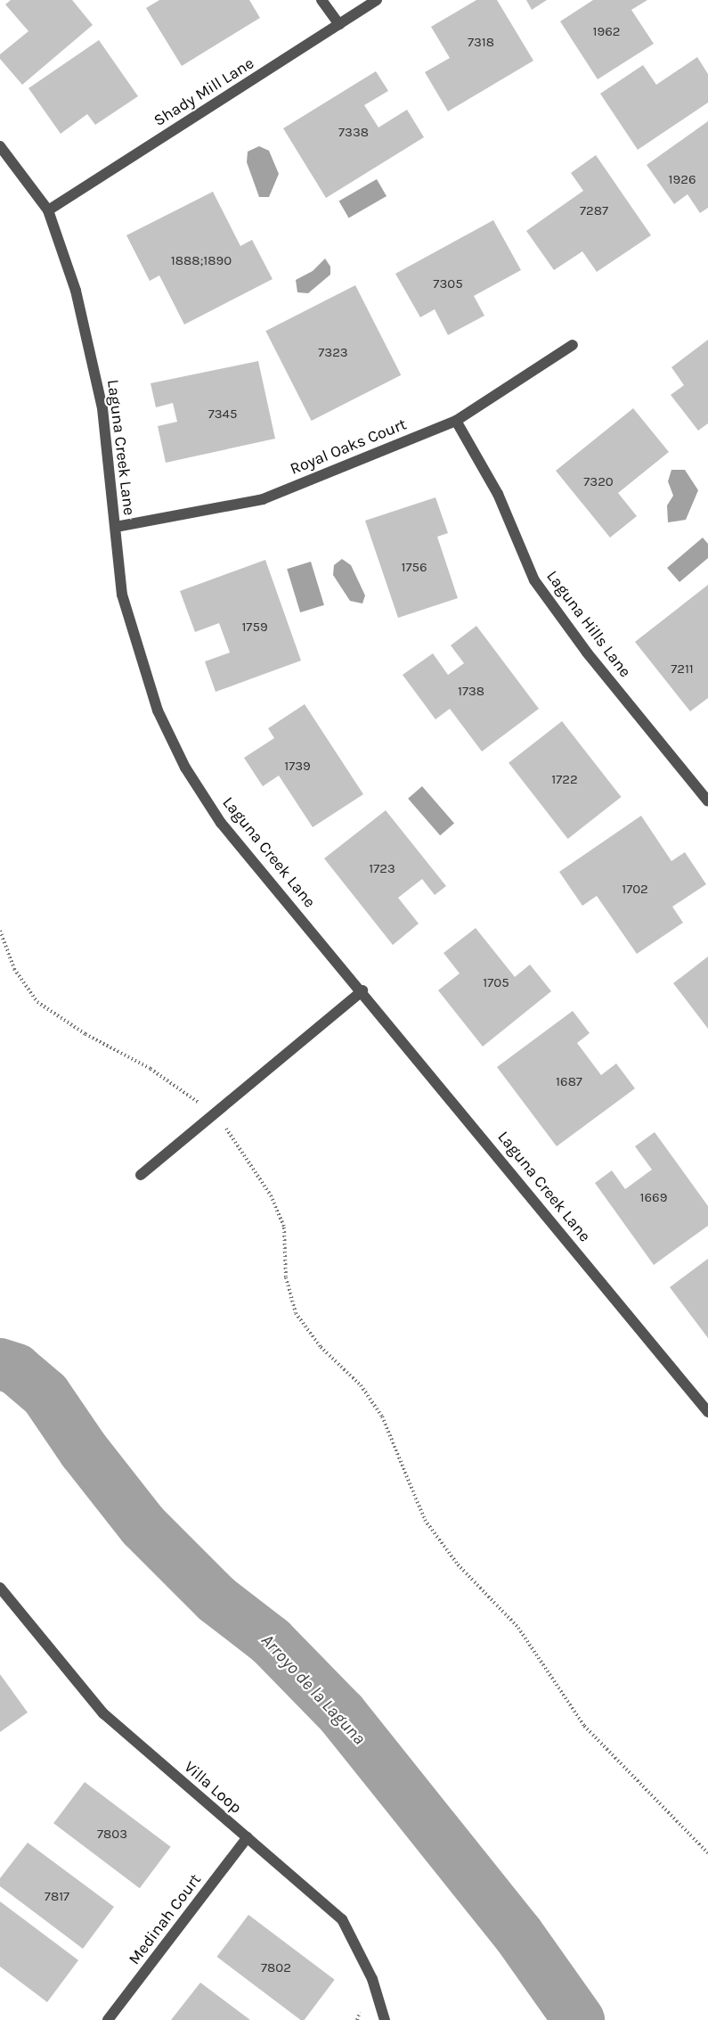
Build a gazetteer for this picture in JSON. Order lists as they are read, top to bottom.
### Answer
{
  "streets": {
    "street": [
      "Shady Mill Lane",
      "Royal Oaks Court",
      "Laguna Creek Lane",
      "Laguna Hills Lane",
      "Villa Loop",
      "Medinah Court"
    ]
  },
  "crossings": [
    ["Shady Mill Lane", "Laguna Creek Lane"],
    ["Royal Oaks Court", "Laguna Creek Lane"],
    ["Royal Oaks Court", "Laguna Hills Lane"],
    ["Villa Loop", "Medinah Court"]
  ],
  "water": ["Arroyo de la Laguna"],
  "house_numbers": [
    "1962",
    "7318",
    "7338",
    "1926",
    "7287",
    "1888;1890",
    "7305",
    "7323",
    "7345",
    "7320",
    "1756",
    "1759",
    "7211",
    "1738",
    "1739",
    "1722",
    "1723",
    "1702",
    "1705",
    "1687",
    "1669",
    "7803",
    "7817",
    "7802"
  ]
}
